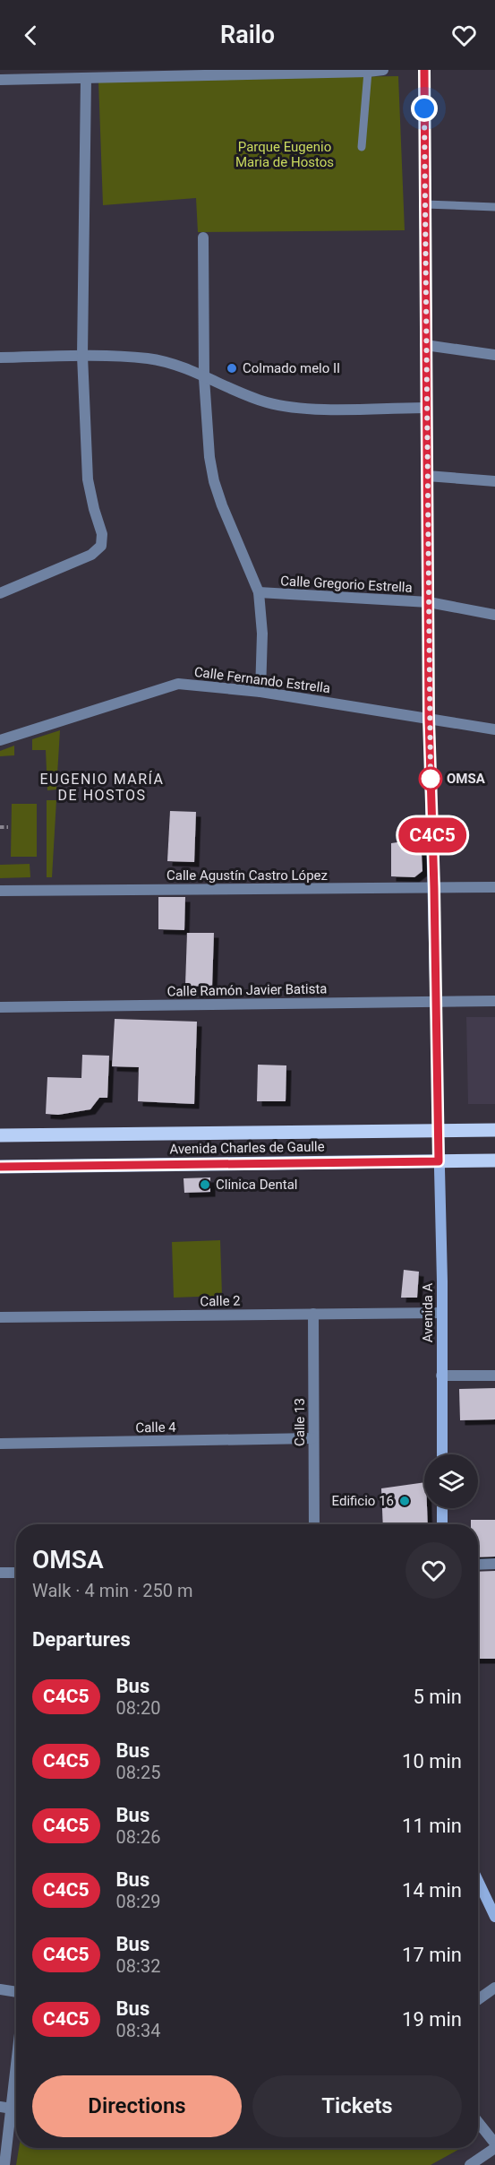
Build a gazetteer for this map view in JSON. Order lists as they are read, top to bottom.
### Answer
{
  "streets": {
    "main road": ["Avenida Charles de Gaulle", "Avenida A"],
    "street": [
      "Calle Gregorio Estrella",
      "Calle Fernando Estrella",
      "Calle Agustín Castro López",
      "Calle Ramón Javier Batista",
      "Calle 2",
      "Calle 13",
      "Calle 4"
    ]
  },
  "crossings": [
    ["Calle Gregorio Estrella", "Avenida A"],
    ["Calle Fernando Estrella", "Avenida A"],
    ["Calle Agustín Castro López", "Avenida A"],
    ["Calle Ramón Javier Batista", "Avenida A"],
    ["Avenida Charles de Gaulle", "Avenida A"],
    ["Calle 2", "Avenida A"],
    ["Calle 2", "Calle 13"],
    ["Calle 13", "Calle 4"]
  ],
  "districts": ["EUGENIO MARÍA DE HOSTOS"],
  "parks": ["Parque Eugenio Maria de Hostos"],
  "places": [
    "Colmado melo II",
    "OMSA",
    "Clinica Dental",
    "Edificio 16"
  ],
  "lines": ["bus line C4C5"],
  "page": {
    "header": "Railo",
    "on_map": "C4C5",
    "heading": [
      ["OMSA", "Walk · 4 min · 250 m"],
      "Departures"
    ],
    "list": [
      {
        "mark": "C4C5",
        "name": "Bus",
        "note": "08:20",
        "value": "5 min"
      },
      {
        "mark": "C4C5",
        "name": "Bus",
        "note": "08:25",
        "value": "10 min"
      },
      {
        "mark": "C4C5",
        "name": "Bus",
        "note": "08:26",
        "value": "11 min"
      },
      {
        "mark": "C4C5",
        "name": "Bus",
        "note": "08:29",
        "value": "14 min"
      },
      {
        "mark": "C4C5",
        "name": "Bus",
        "note": "08:32",
        "value": "17 min"
      },
      {
        "mark": "C4C5",
        "name": "Bus",
        "note": "08:34",
        "value": "19 min"
      }
    ],
    "buttons": ["Directions", "Tickets"]
  }
}
